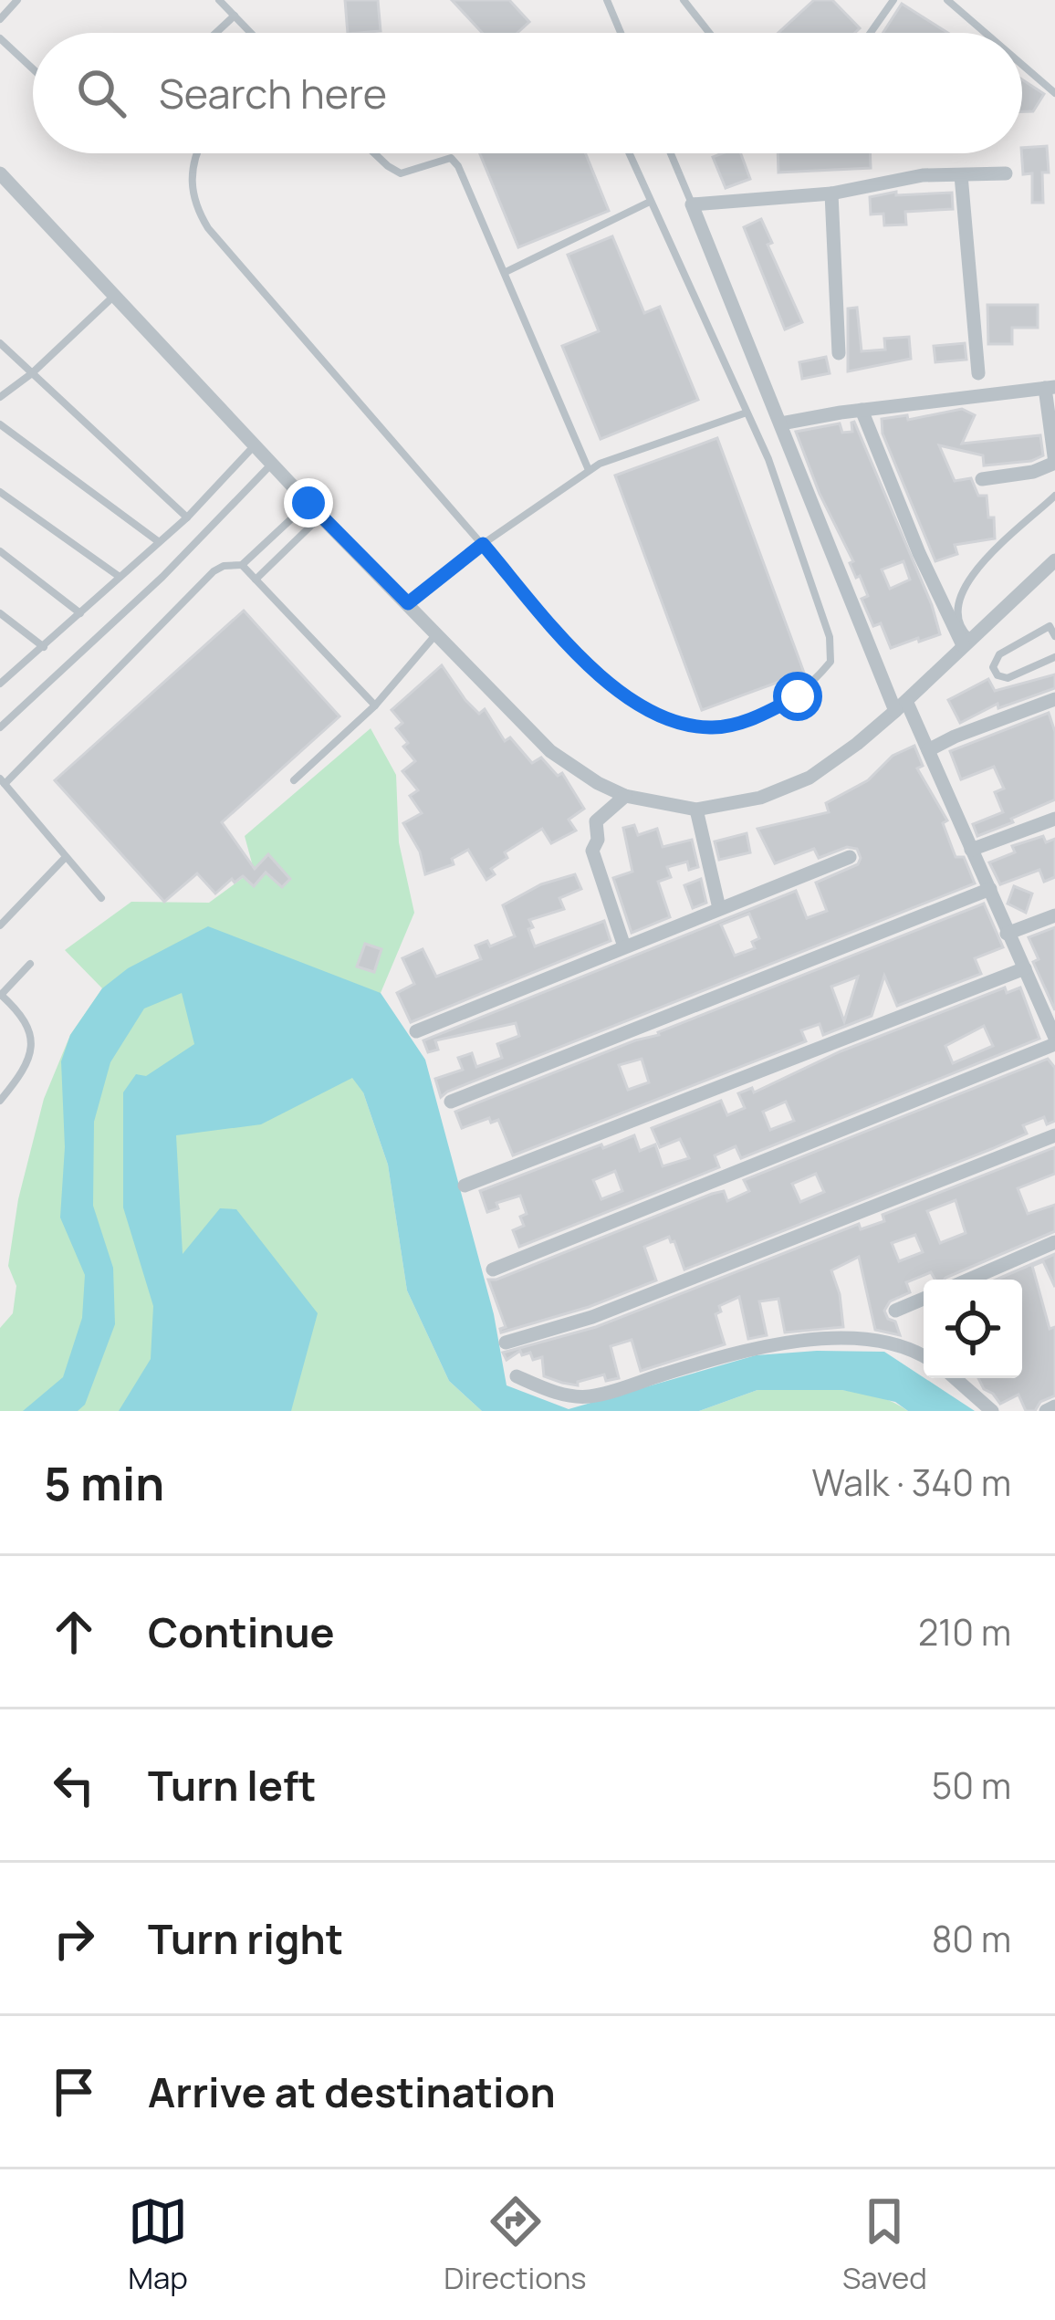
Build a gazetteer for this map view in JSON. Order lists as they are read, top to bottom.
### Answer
{
  "page": {
    "search": "Search here",
    "heading": ["5 min", "Walk · 340 m"],
    "list": [
      ["Continue", "210 m"],
      ["Turn left", "50 m"],
      ["Turn right", "80 m"],
      "Arrive at destination"
    ],
    "nav": ["Map", "Directions", "Saved"]
  }
}
